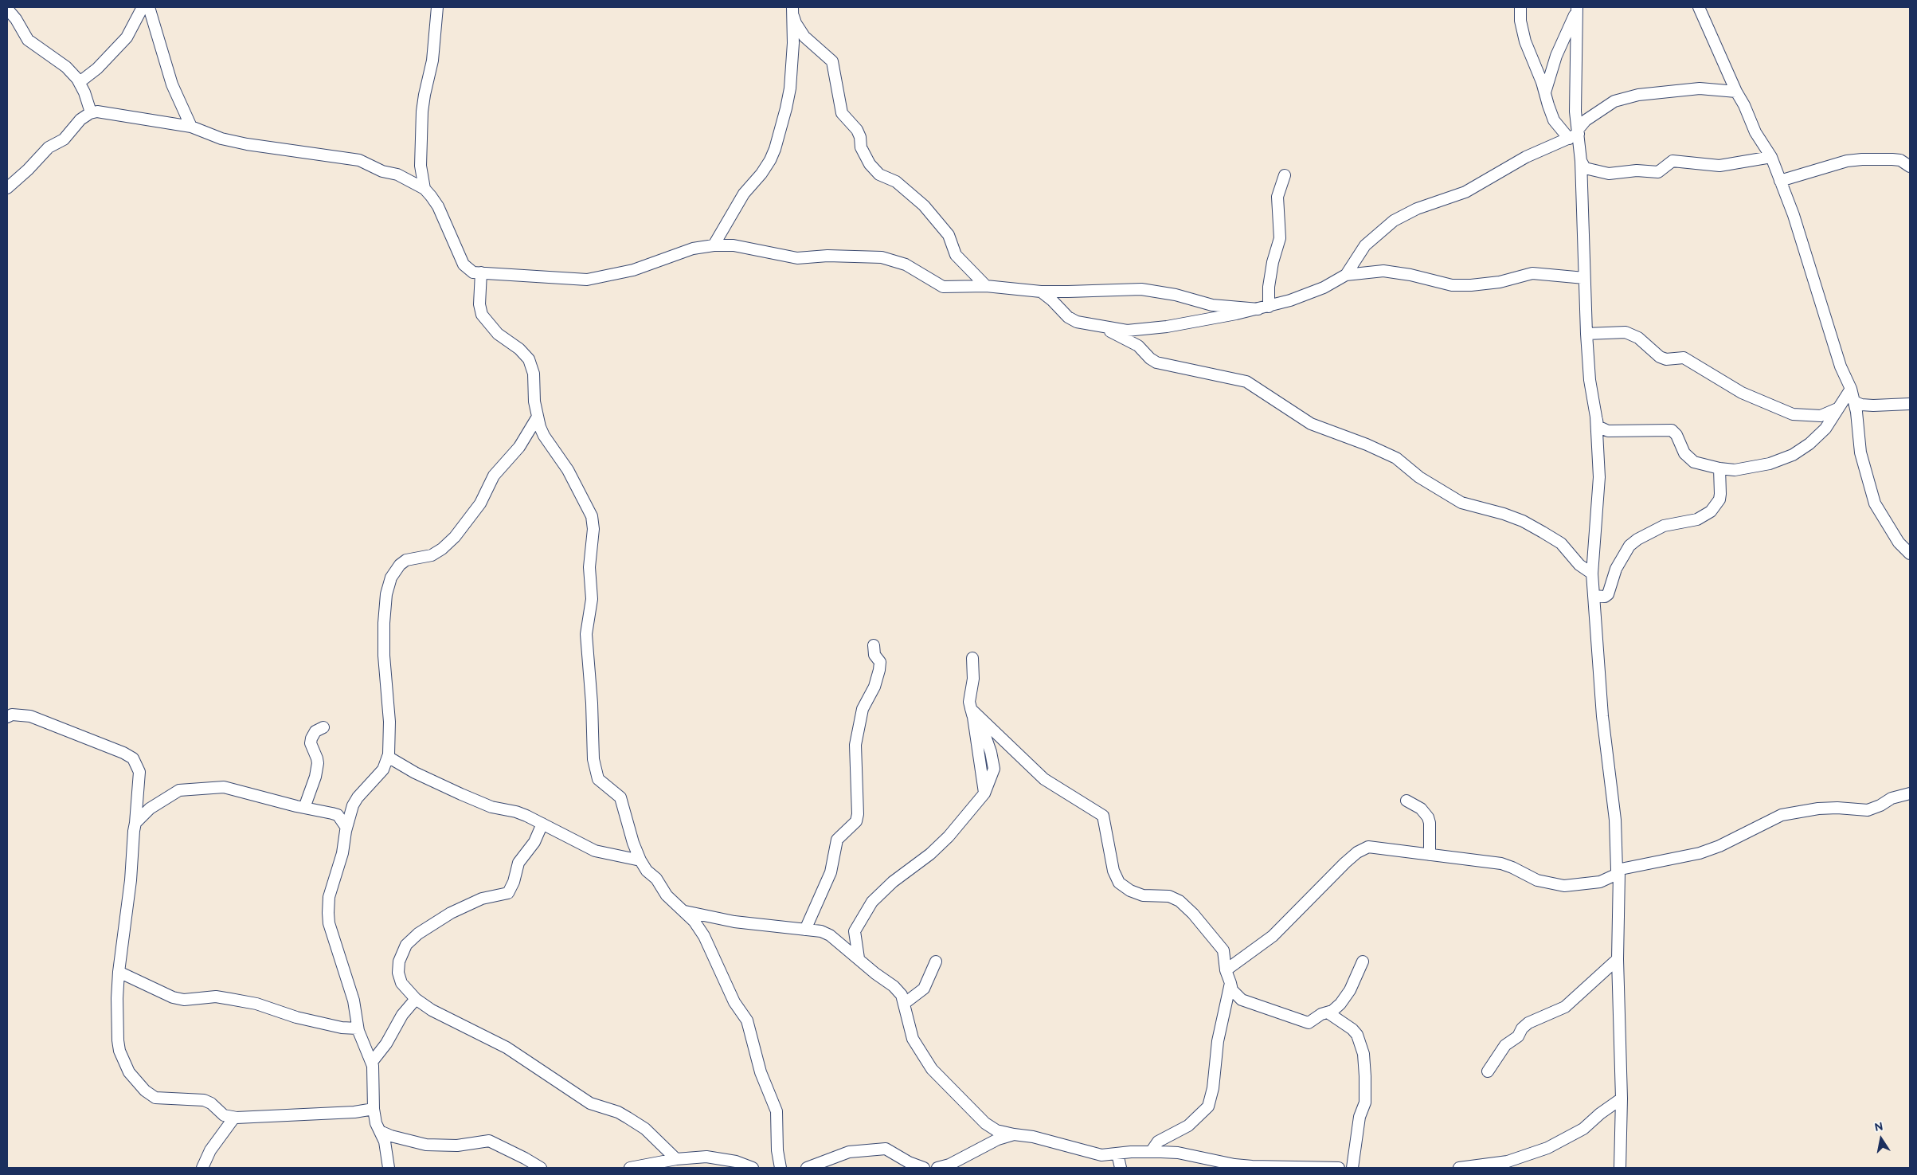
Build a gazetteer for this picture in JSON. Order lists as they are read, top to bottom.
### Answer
{
  "north": "top"
}
